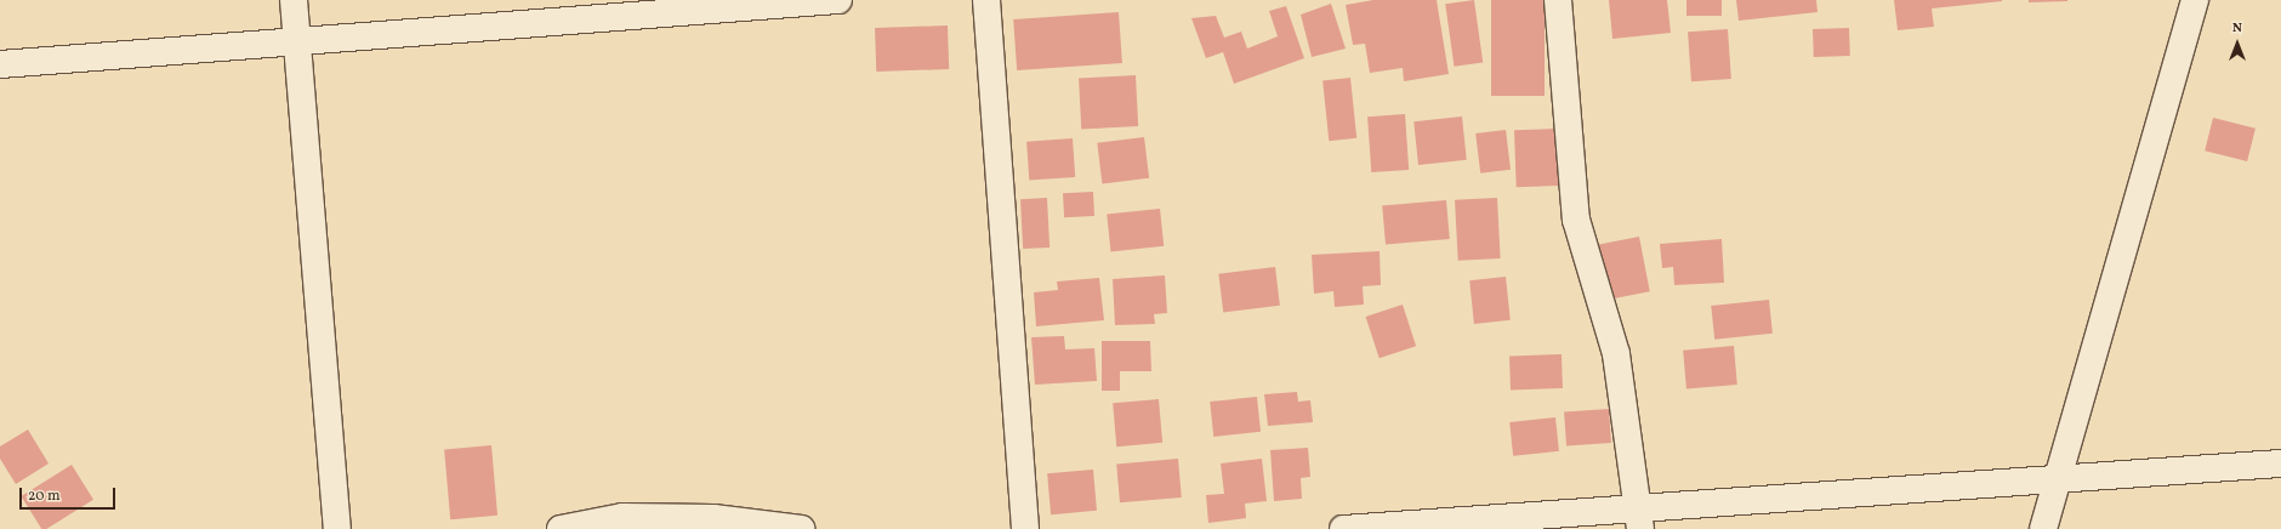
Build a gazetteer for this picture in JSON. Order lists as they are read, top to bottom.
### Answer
{
  "scale_bar": "20 m",
  "north": "top"
}
